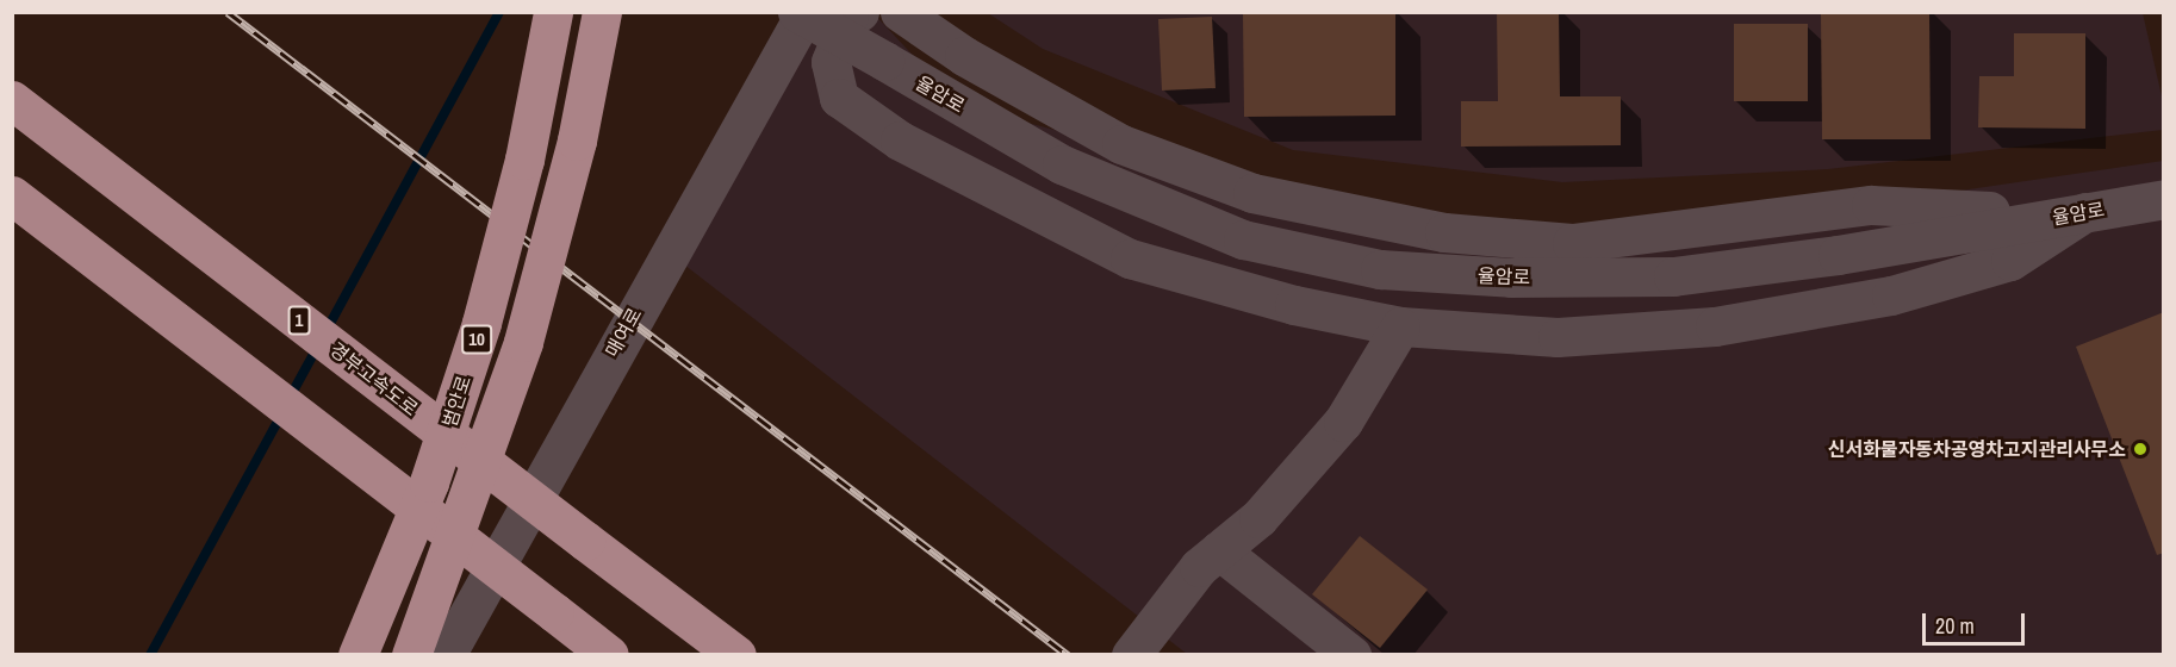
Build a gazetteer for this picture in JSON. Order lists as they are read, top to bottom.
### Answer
{
  "streets": {
    "highway": [
      "1",
      "10",
      "경부고속도로",
      "범안로"
    ],
    "street": ["율암로", "매여로"]
  },
  "places": ["신서화물자동차공영차고지관리사무소"],
  "scale_bar": "20 m"
}
